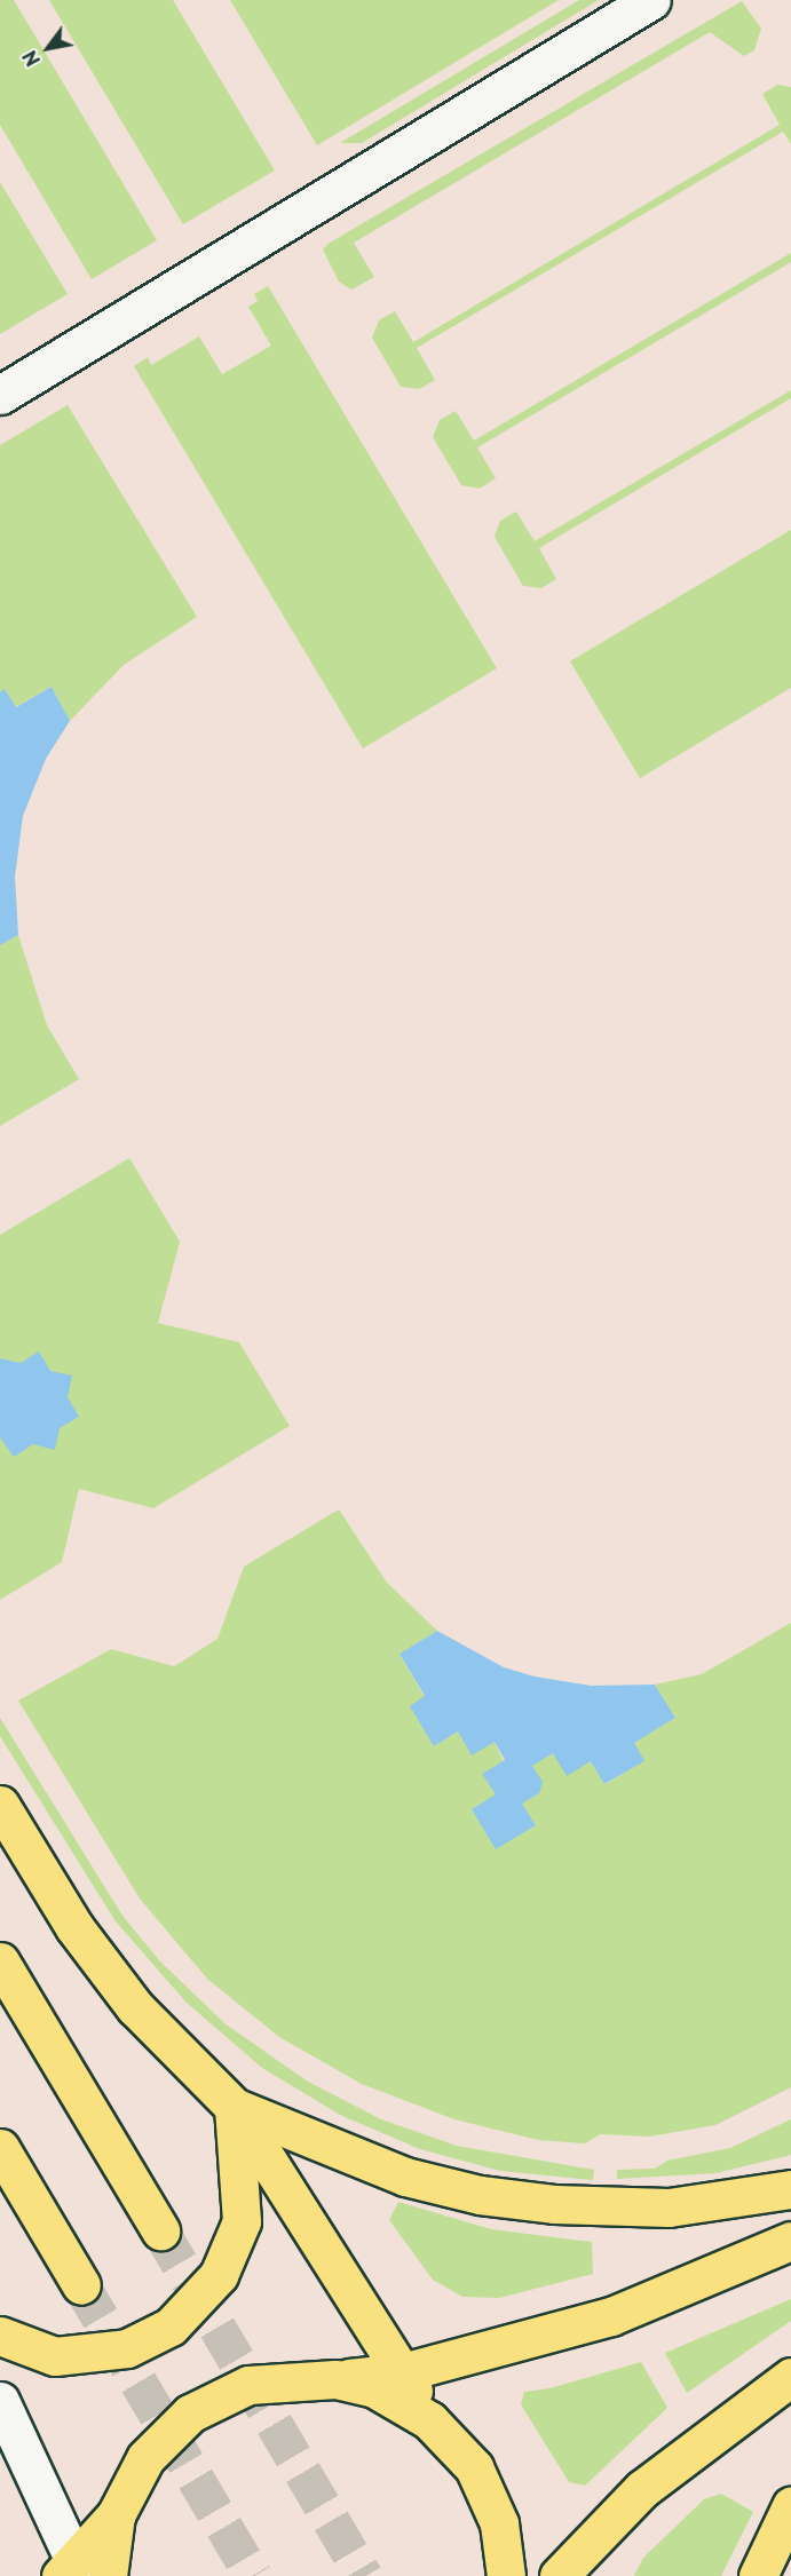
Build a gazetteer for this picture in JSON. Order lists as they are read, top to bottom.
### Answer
{
  "north": "bottom left"
}
